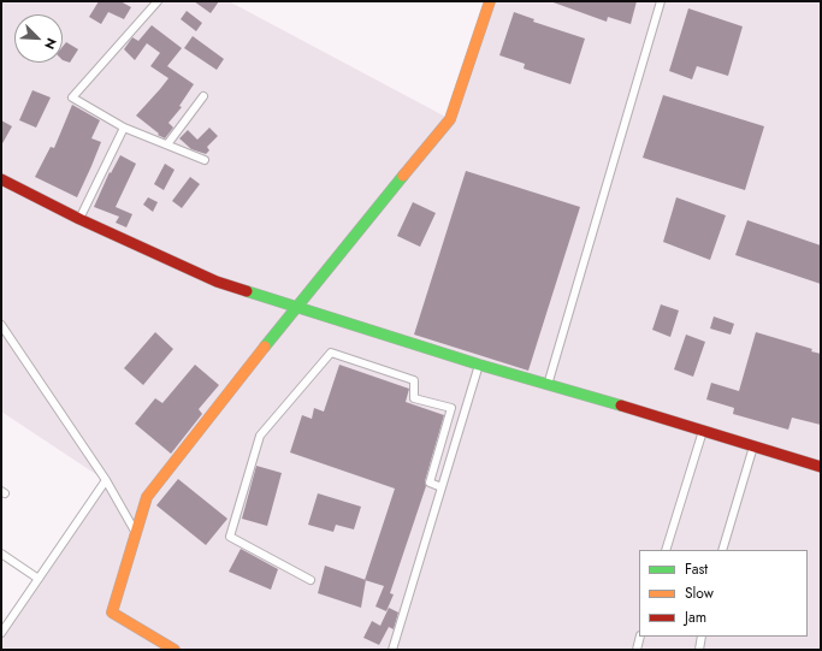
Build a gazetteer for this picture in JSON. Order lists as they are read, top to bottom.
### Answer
{
  "legend": ["Fast", "Slow", "Jam"],
  "north": "bottom right"
}
